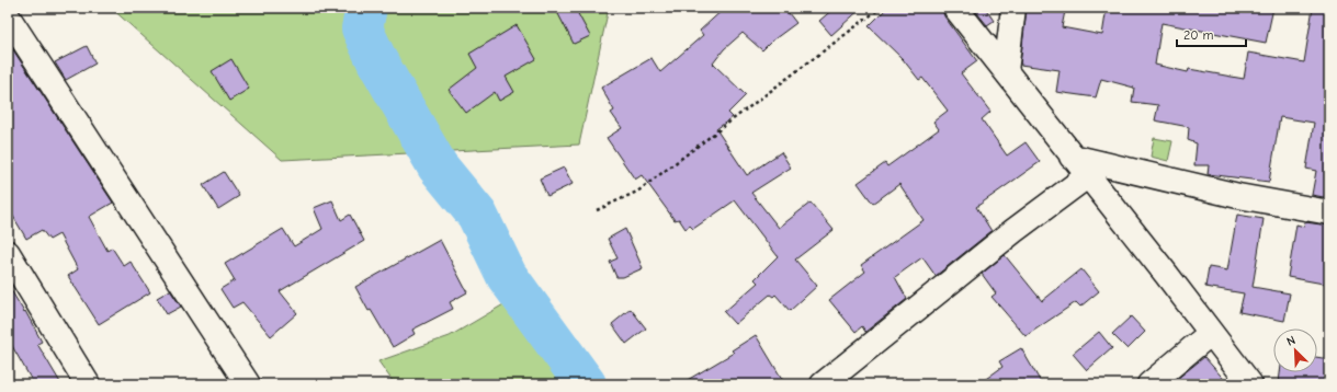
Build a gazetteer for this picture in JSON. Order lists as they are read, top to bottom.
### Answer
{
  "scale_bar": "20 m",
  "north": "top left"
}
